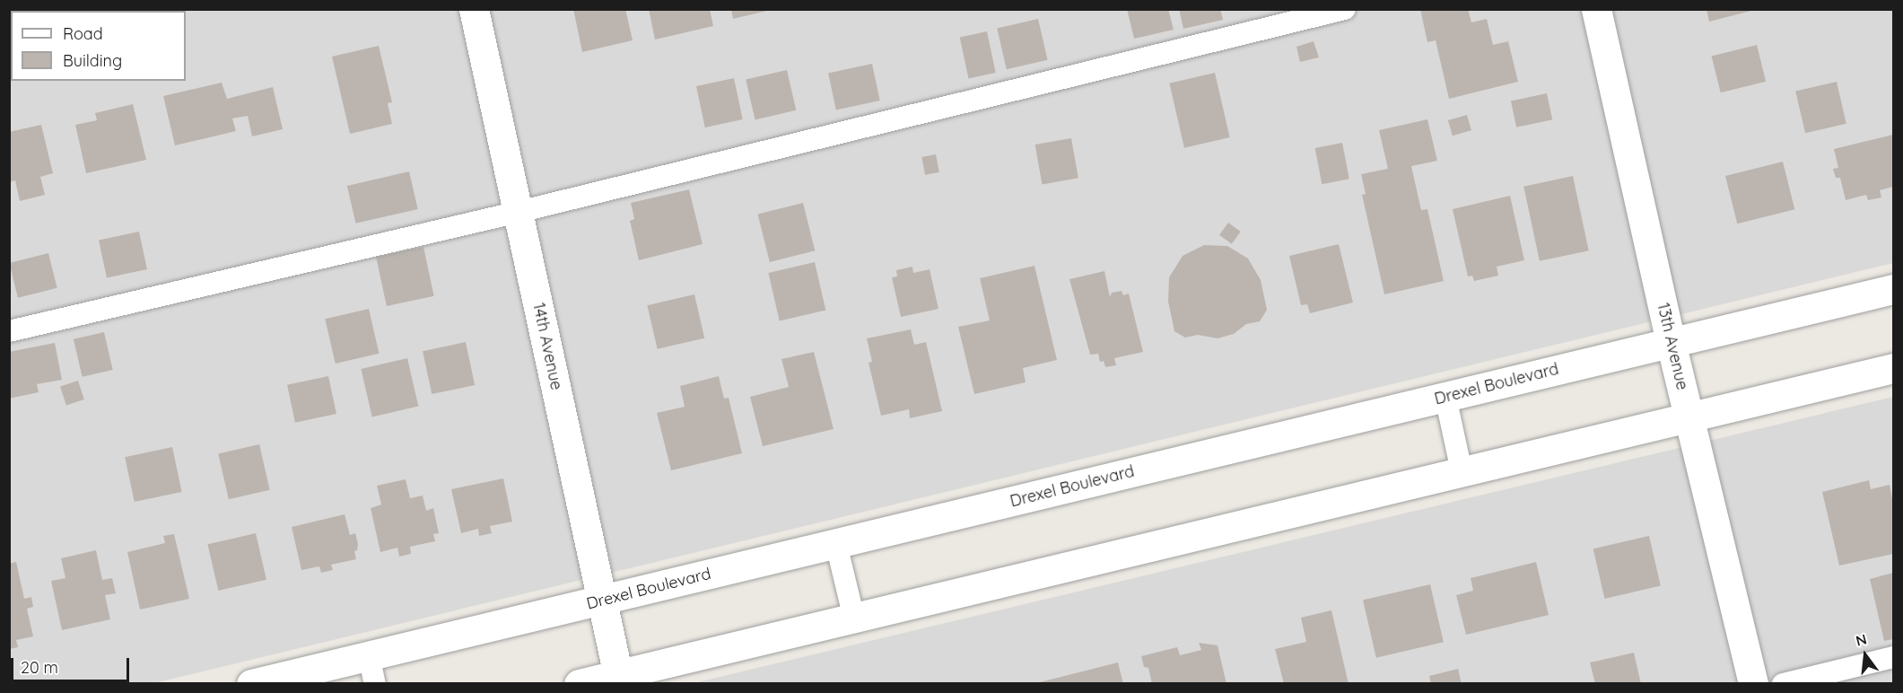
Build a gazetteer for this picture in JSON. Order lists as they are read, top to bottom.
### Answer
{
  "streets": {
    "street": ["14th Avenue", "13th Avenue", "Drexel Boulevard"]
  },
  "crossings": [
    ["14th Avenue", "Drexel Boulevard"],
    ["13th Avenue", "Drexel Boulevard"]
  ],
  "legend": ["Road", "Building"],
  "scale_bar": "20 m",
  "north": "top"
}
